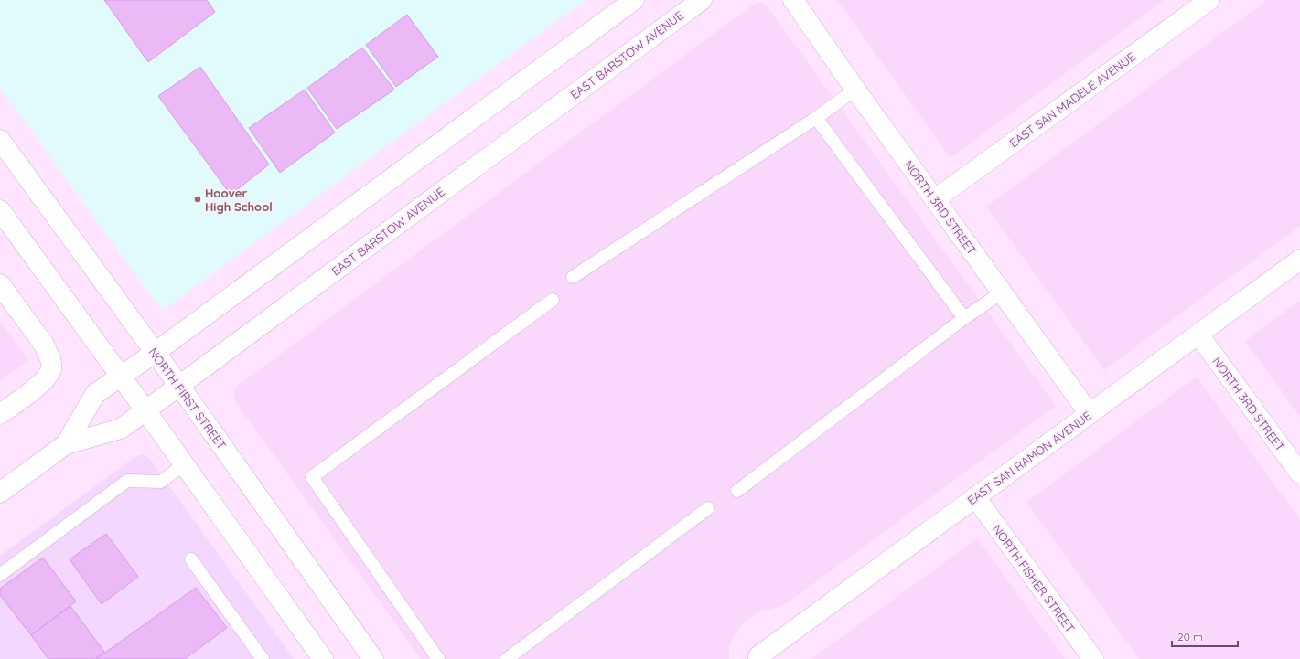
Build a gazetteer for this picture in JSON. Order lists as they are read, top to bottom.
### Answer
{
  "streets": {
    "main road": [
      "EAST BARSTOW AVENUE",
      "EAST SAN MADELE AVENUE",
      "NORTH 3RD STREET",
      "NORTH FIRST STREET",
      "EAST SAN RAMON AVENUE",
      "NORTH FISHER STREET"
    ]
  },
  "crossings": [
    ["EAST BARSTOW AVENUE", "NORTH FIRST STREET"],
    ["EAST SAN MADELE AVENUE", "NORTH 3RD STREET"],
    ["NORTH 3RD STREET", "EAST SAN RAMON AVENUE"],
    ["EAST SAN RAMON AVENUE", "NORTH FISHER STREET"]
  ],
  "places": ["Hoover High School"],
  "scale_bar": "20 m"
}
